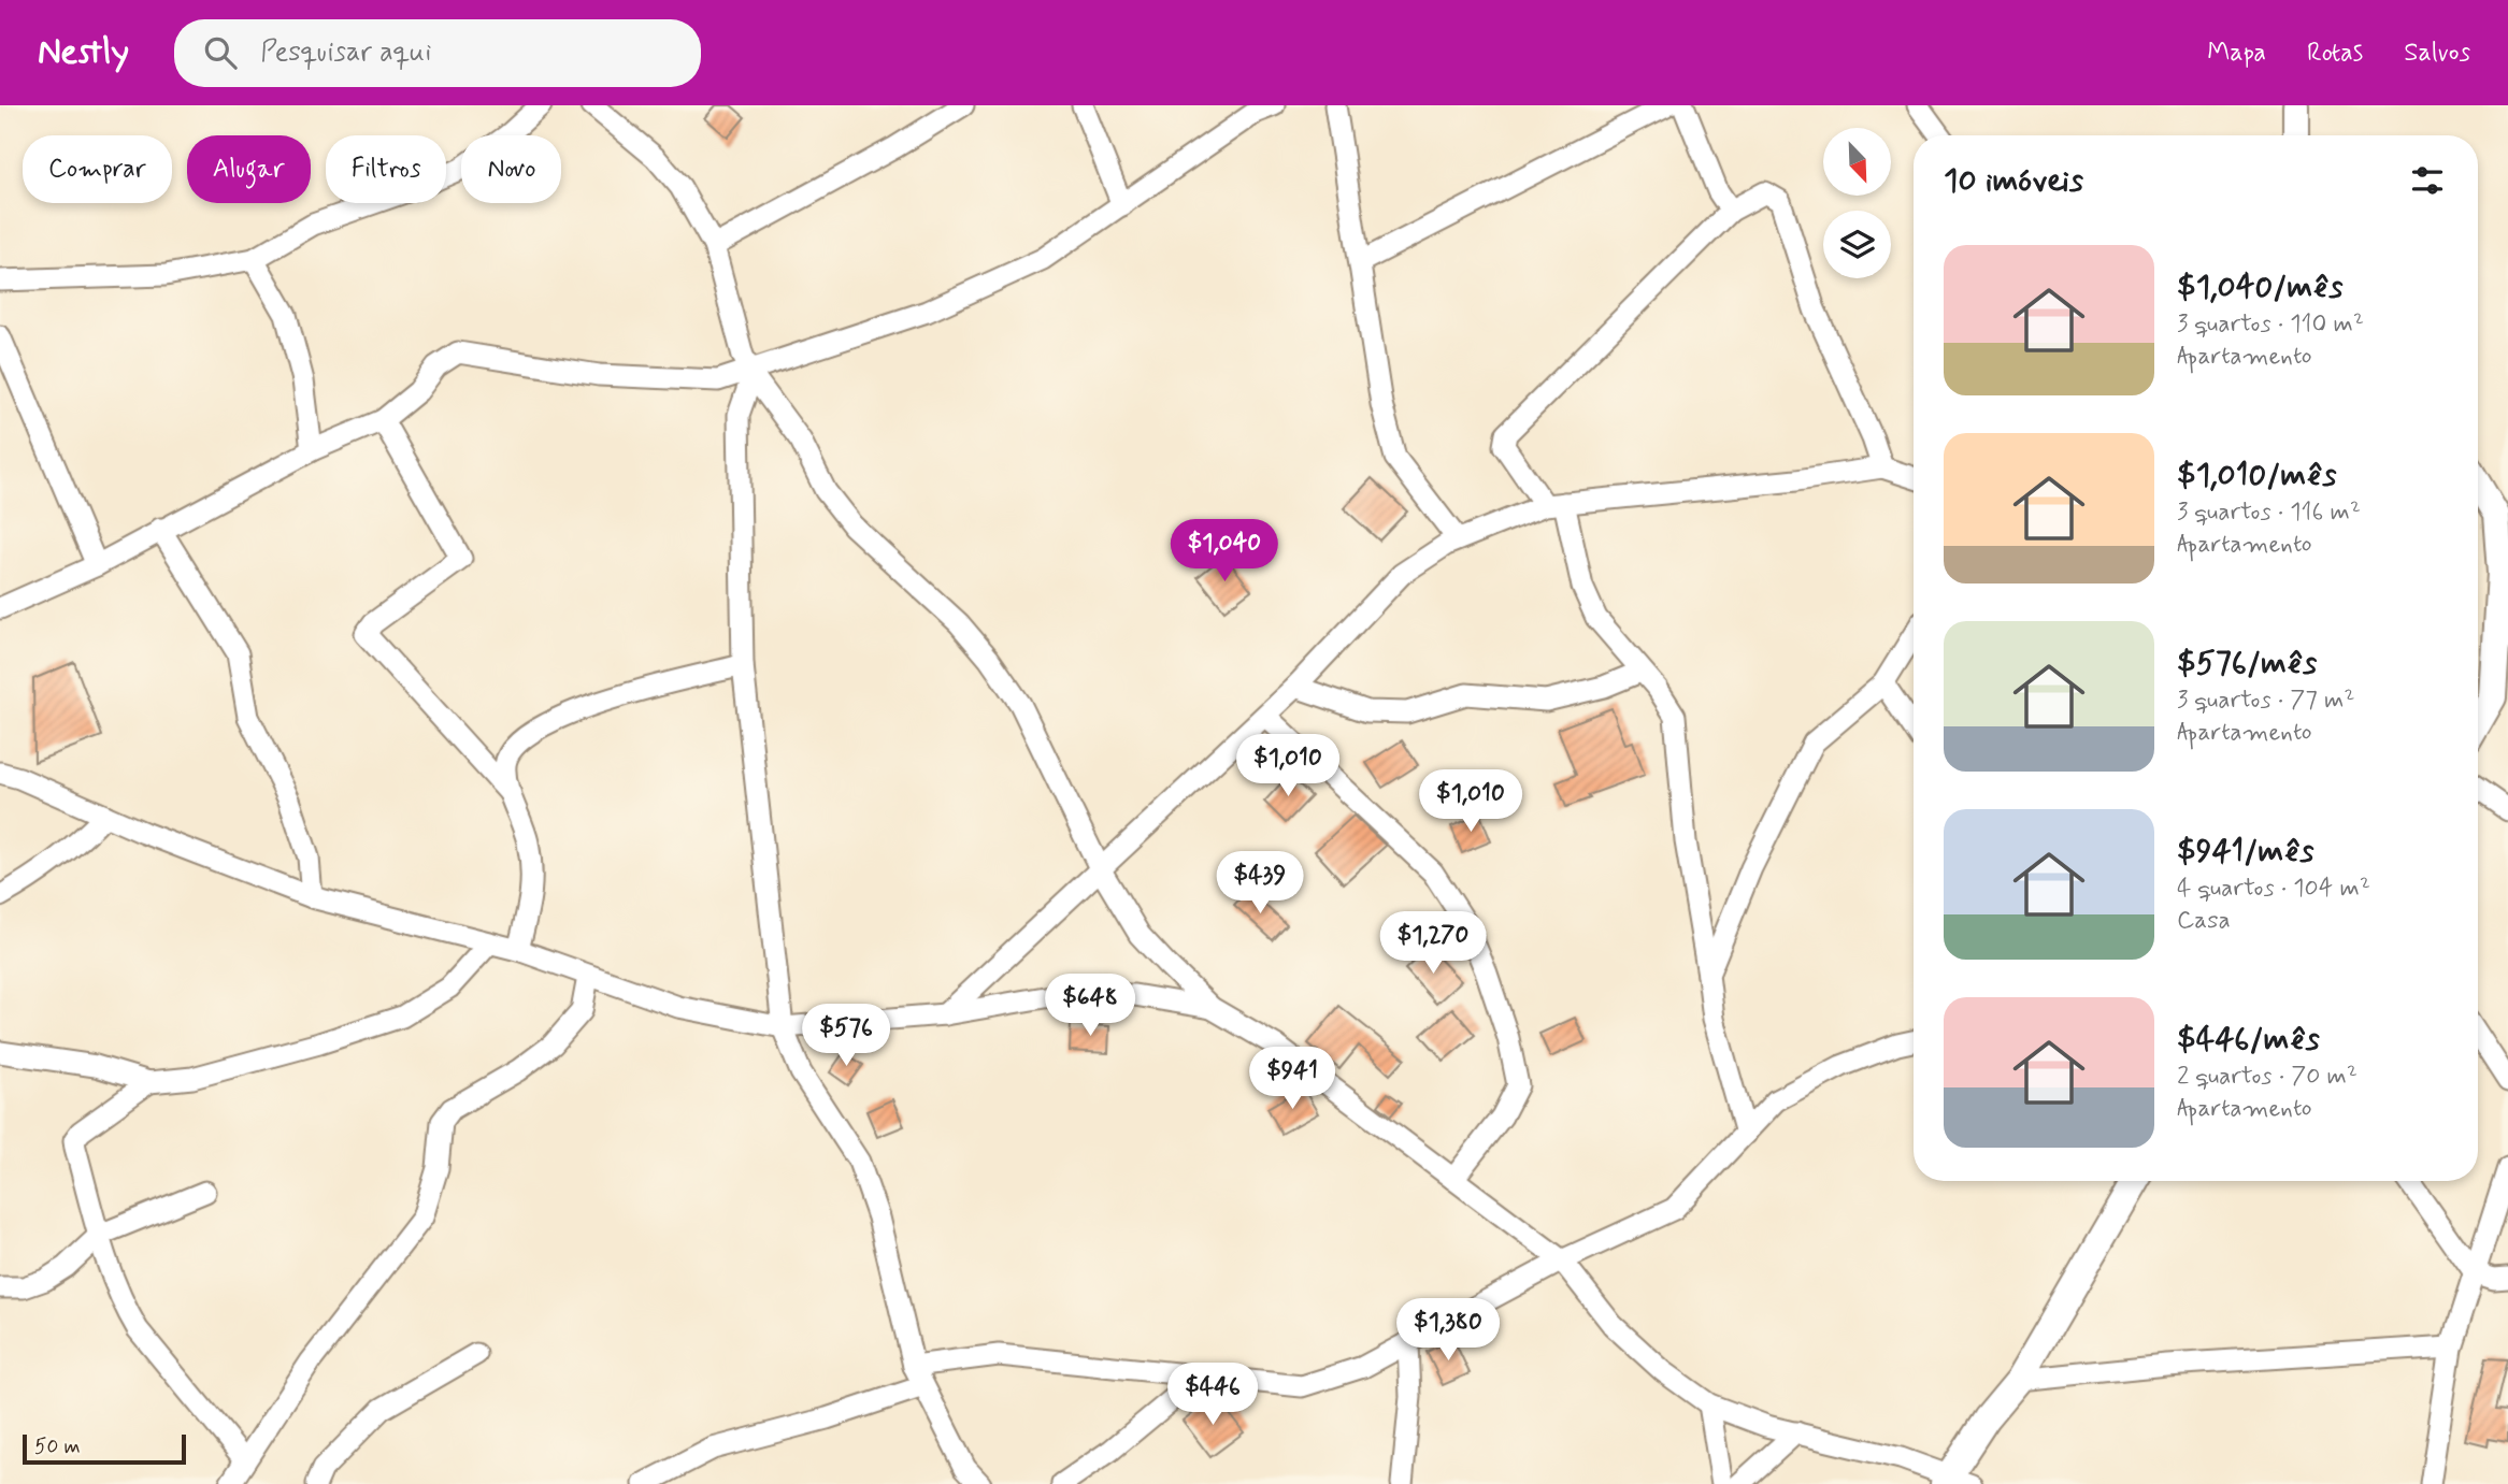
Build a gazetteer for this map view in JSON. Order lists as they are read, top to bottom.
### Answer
{
  "scale_bar": "50 m",
  "north": "bottom right",
  "page": {
    "header": "Nestly",
    "search": "Pesquisar aqui",
    "nav": ["Mapa", "Rotas", "Salvos"],
    "chip": [
      "Comprar",
      "Alugar",
      "Filtros",
      "Novo"
    ],
    "heading": "10 imóveis",
    "list": [
      {
        "name": "$1,040/mês",
        "note": "3 quartos · 110 m² · Apartamento"
      },
      {
        "name": "$1,010/mês",
        "note": "3 quartos · 116 m² · Apartamento"
      },
      {
        "name": "$576/mês",
        "note": "3 quartos · 77 m² · Apartamento"
      },
      {
        "name": "$941/mês",
        "note": "4 quartos · 104 m² · Casa"
      },
      {
        "name": "$446/mês",
        "note": "2 quartos · 70 m² · Apartamento"
      }
    ],
    "price": [
      "$1,040",
      "$1,010",
      "$1,010",
      "$439",
      "$1,270",
      "$648",
      "$576",
      "$941",
      "$1,380",
      "$446"
    ],
    "scale": "50 m"
  }
}
